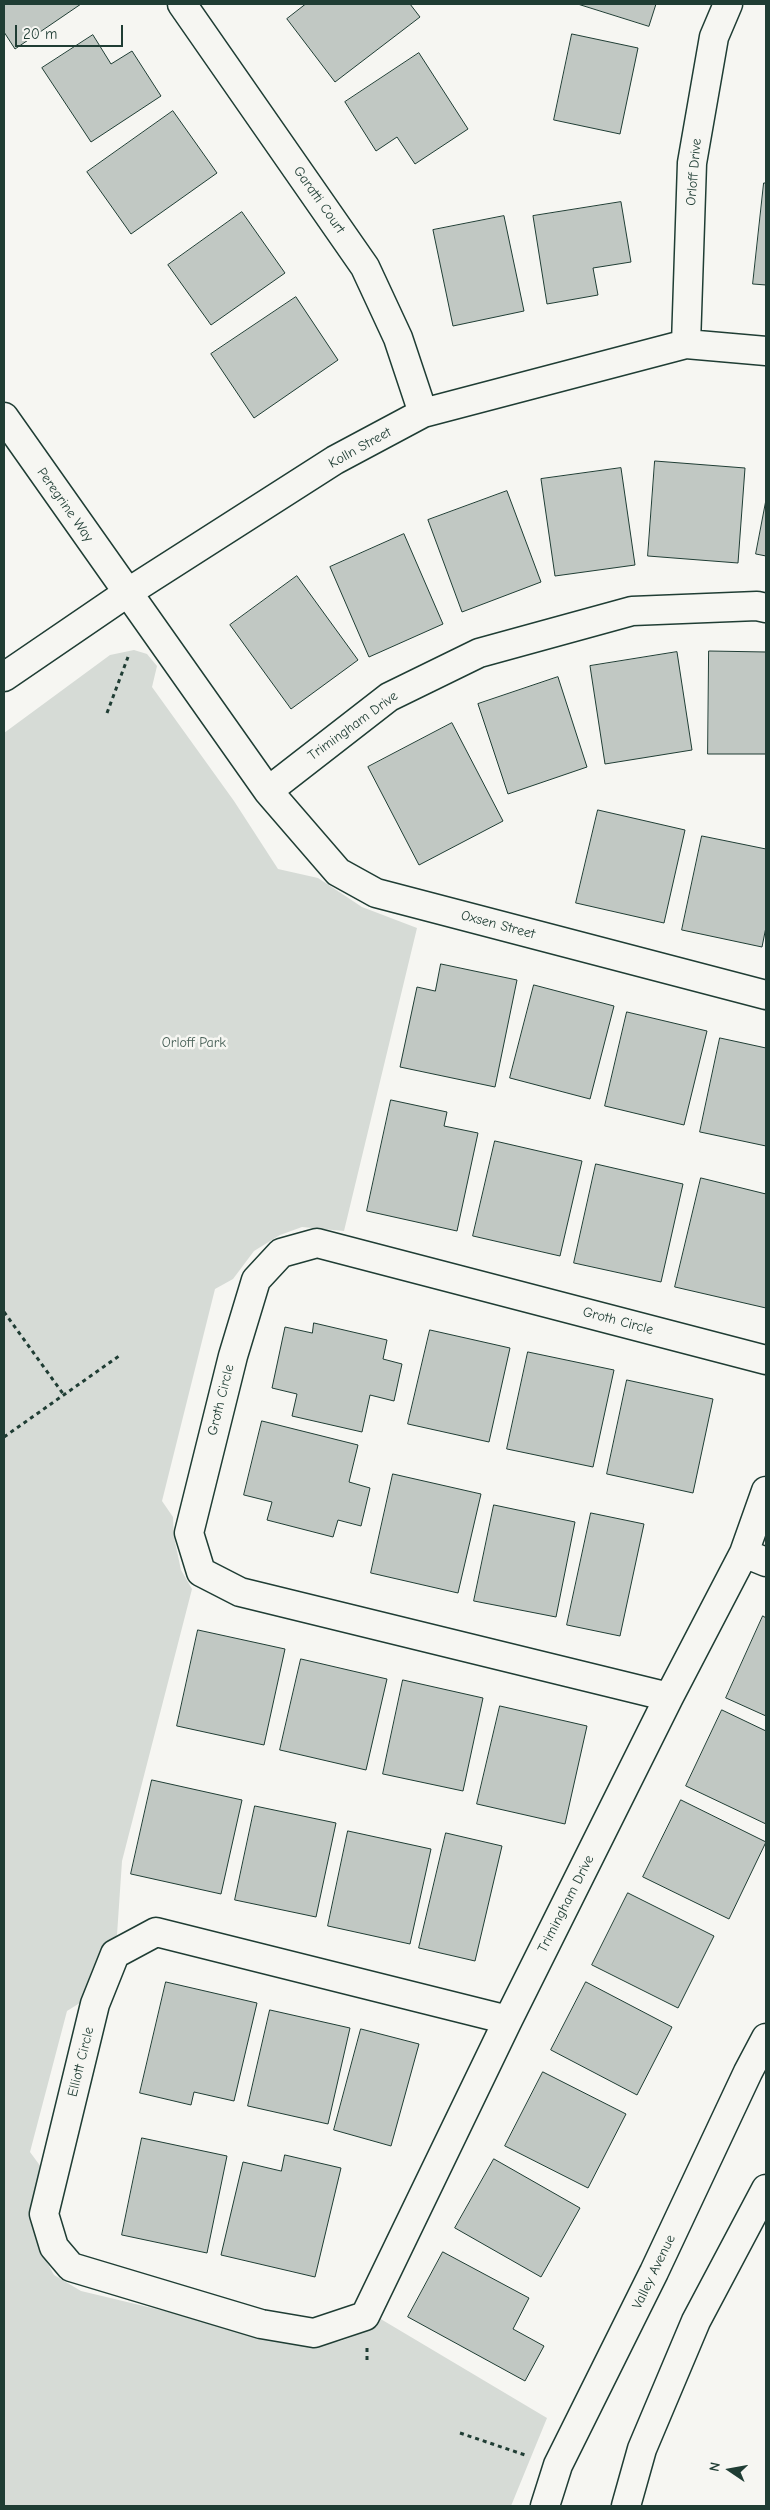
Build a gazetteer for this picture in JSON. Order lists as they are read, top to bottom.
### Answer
{
  "streets": {
    "street": [
      "Orloff Drive",
      "Garatti Court",
      "Kolln Street",
      "Peregrine Way",
      "Trimingham Drive",
      "Oxsen Street",
      "Groth Circle",
      "Elliott Circle",
      "Valley Avenue"
    ]
  },
  "crossings": [
    ["Orloff Drive", "Kolln Street"],
    ["Garatti Court", "Kolln Street"],
    ["Kolln Street", "Peregrine Way"],
    ["Trimingham Drive", "Oxsen Street"],
    ["Trimingham Drive", "Groth Circle"],
    ["Trimingham Drive", "Elliott Circle"]
  ],
  "parks": ["Orloff Park"],
  "scale_bar": "20 m",
  "north": "left"
}
